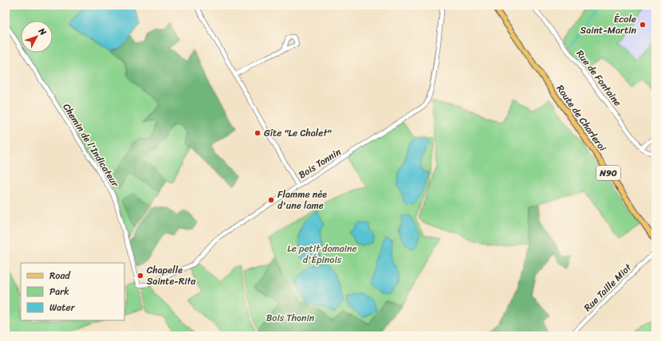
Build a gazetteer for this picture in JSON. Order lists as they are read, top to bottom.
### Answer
{
  "streets": {
    "main road": ["Route de Charleroi", "N90"],
    "street": [
      "Rue de Fontaine",
      "Chemin de l'Indicateur",
      "Bois Tonnin",
      "Rue Taille Miot"
    ]
  },
  "crossings": [
    ["Chemin de l'Indicateur", "Bois Tonnin"]
  ],
  "parks": ["Le petit domaine d'Épinois", "Bois Thonin"],
  "places": [
    "École Saint-Martin",
    "Gîte \"Le Chalet\"",
    "Flamme née d'une lame",
    "Chapelle Sainte-Rita"
  ],
  "legend": ["Road", "Park", "Water"],
  "north": "top right"
}
